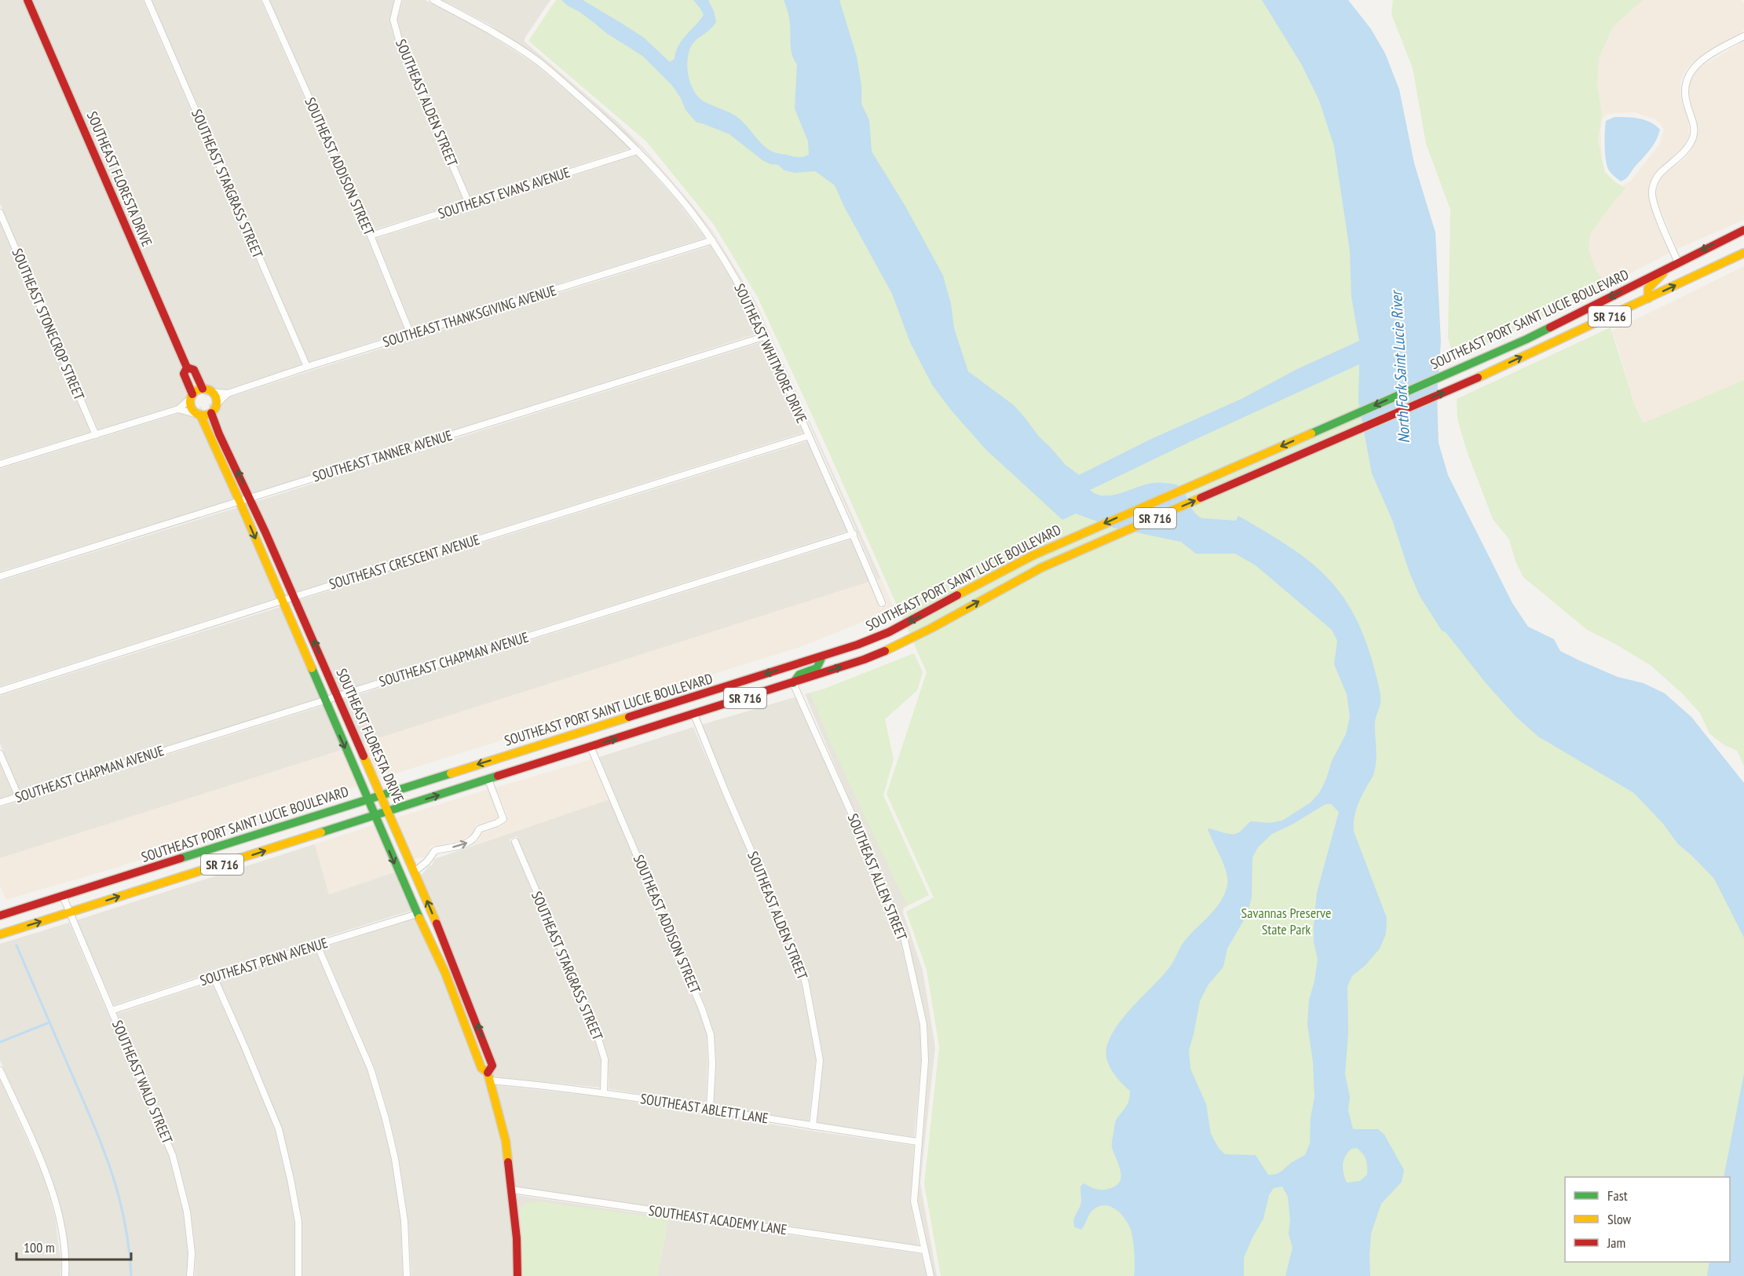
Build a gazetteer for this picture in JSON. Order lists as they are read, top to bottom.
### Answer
{
  "streets": {
    "main road": ["SOUTHEAST FLORESTA DRIVE", "SR 716", "SOUTHEAST PORT SAINT LUCIE BOULEVARD"],
    "street": [
      "SOUTHEAST ALDEN STREET",
      "SOUTHEAST ADDISON STREET",
      "SOUTHEAST STARGRASS STREET",
      "SOUTHEAST EVANS AVENUE",
      "SOUTHEAST THANKSGIVING AVENUE",
      "SOUTHEAST STONECROP STREET",
      "SOUTHEAST WHITMORE DRIVE",
      "SOUTHEAST TANNER AVENUE",
      "SOUTHEAST CRESCENT AVENUE",
      "SOUTHEAST CHAPMAN AVENUE",
      "SOUTHEAST ALLEN STREET",
      "SOUTHEAST PENN AVENUE",
      "SOUTHEAST WALD STREET",
      "SOUTHEAST ABLETT LANE",
      "SOUTHEAST ACADEMY LANE"
    ]
  },
  "crossings": [
    ["SOUTHEAST ALDEN STREET", "SOUTHEAST EVANS AVENUE"],
    ["SOUTHEAST ALDEN STREET", "SOUTHEAST PORT SAINT LUCIE BOULEVARD"],
    ["SOUTHEAST ALDEN STREET", "SOUTHEAST ABLETT LANE"],
    ["SOUTHEAST ADDISON STREET", "SOUTHEAST EVANS AVENUE"],
    ["SOUTHEAST ADDISON STREET", "SOUTHEAST THANKSGIVING AVENUE"],
    ["SOUTHEAST ADDISON STREET", "SOUTHEAST PORT SAINT LUCIE BOULEVARD"],
    ["SOUTHEAST ADDISON STREET", "SOUTHEAST ABLETT LANE"],
    ["SOUTHEAST FLORESTA DRIVE", "SOUTHEAST THANKSGIVING AVENUE"],
    ["SOUTHEAST FLORESTA DRIVE", "SOUTHEAST PORT SAINT LUCIE BOULEVARD"],
    ["SOUTHEAST FLORESTA DRIVE", "SOUTHEAST TANNER AVENUE"],
    ["SOUTHEAST FLORESTA DRIVE", "SOUTHEAST CRESCENT AVENUE"],
    ["SOUTHEAST FLORESTA DRIVE", "SOUTHEAST CHAPMAN AVENUE"],
    ["SOUTHEAST FLORESTA DRIVE", "SOUTHEAST PENN AVENUE"],
    ["SOUTHEAST FLORESTA DRIVE", "SOUTHEAST ABLETT LANE"],
    ["SOUTHEAST FLORESTA DRIVE", "SOUTHEAST ACADEMY LANE"],
    ["SOUTHEAST STARGRASS STREET", "SOUTHEAST THANKSGIVING AVENUE"],
    ["SOUTHEAST STARGRASS STREET", "SOUTHEAST ABLETT LANE"],
    ["SOUTHEAST EVANS AVENUE", "SOUTHEAST WHITMORE DRIVE"],
    ["SOUTHEAST THANKSGIVING AVENUE", "SOUTHEAST WHITMORE DRIVE"],
    ["SOUTHEAST PORT SAINT LUCIE BOULEVARD", "SOUTHEAST ALLEN STREET"],
    ["SOUTHEAST PORT SAINT LUCIE BOULEVARD", "SOUTHEAST WALD STREET"],
    ["SOUTHEAST WHITMORE DRIVE", "SOUTHEAST TANNER AVENUE"],
    ["SOUTHEAST WHITMORE DRIVE", "SOUTHEAST CRESCENT AVENUE"],
    ["SOUTHEAST WHITMORE DRIVE", "SOUTHEAST CHAPMAN AVENUE"],
    ["SOUTHEAST ALLEN STREET", "SOUTHEAST ABLETT LANE"],
    ["SOUTHEAST ALLEN STREET", "SOUTHEAST ACADEMY LANE"],
    ["SOUTHEAST PENN AVENUE", "SOUTHEAST WALD STREET"]
  ],
  "water": ["North Fork Saint Lucie River"],
  "parks": ["Savannas Preserve State Park"],
  "legend": ["Fast", "Slow", "Jam"],
  "scale_bar": "100 m"
}
